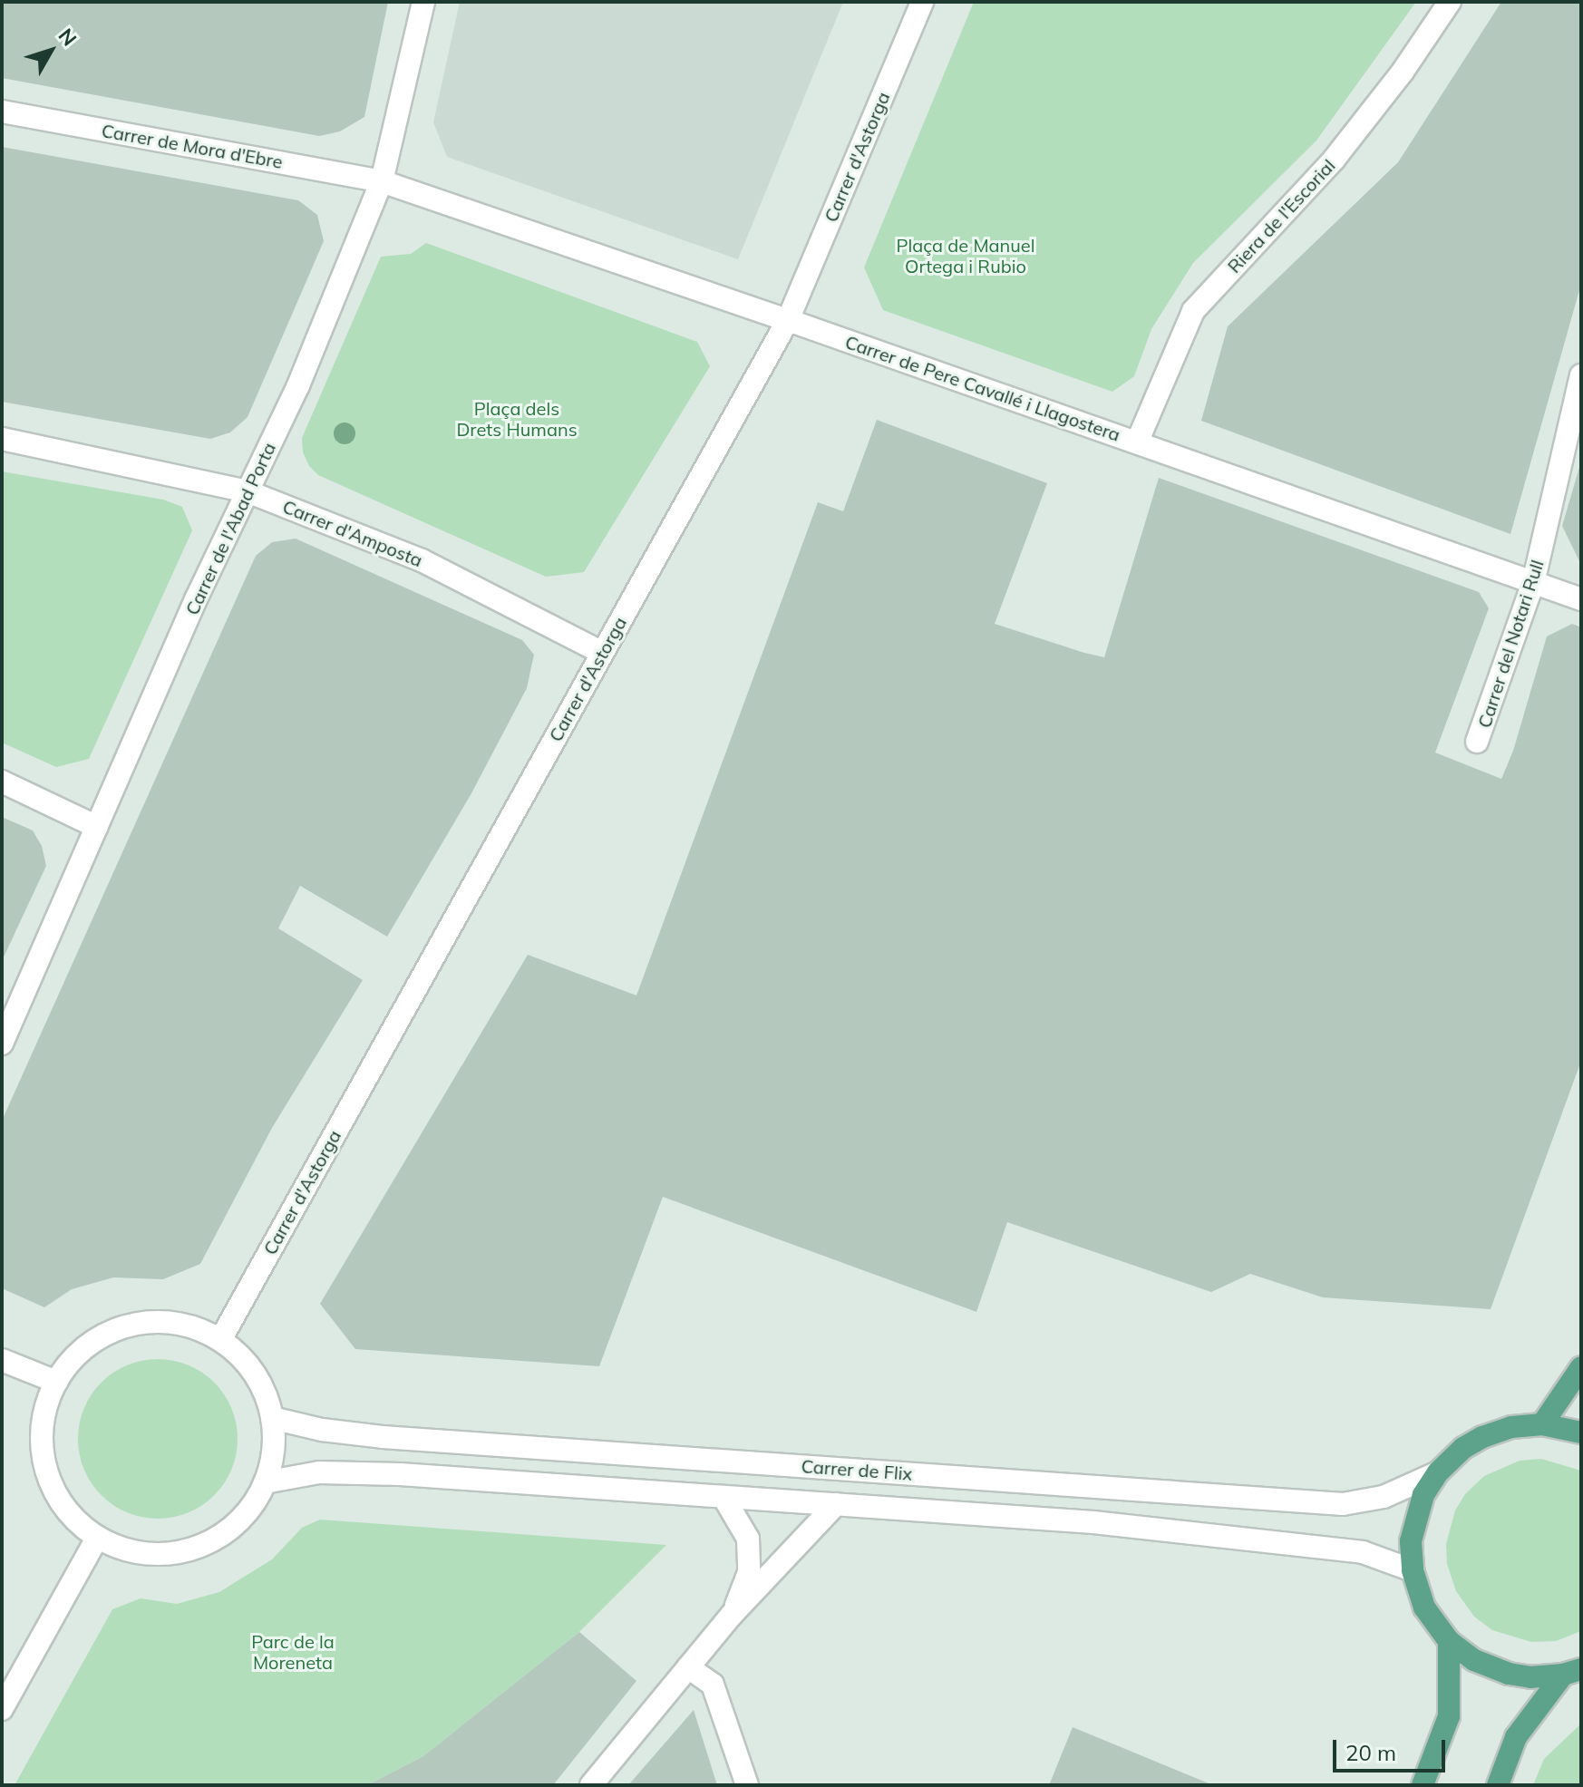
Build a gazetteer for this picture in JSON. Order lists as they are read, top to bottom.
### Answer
{
  "streets": {
    "street": [
      "Carrer de Mora d'Ebre",
      "Carrer d'Astorga",
      "Riera de l'Escorial",
      "Carrer de Pere Cavallé i Llagostera",
      "Carrer de l'Abad Porta",
      "Carrer d'Amposta",
      "Carrer del Notari Rull",
      "Carrer de Flix"
    ]
  },
  "crossings": [
    ["Carrer de Mora d'Ebre", "Carrer de Pere Cavallé i Llagostera"],
    ["Carrer de Mora d'Ebre", "Carrer de l'Abad Porta"],
    ["Carrer d'Astorga", "Carrer de Pere Cavallé i Llagostera"],
    ["Carrer d'Astorga", "Carrer d'Amposta"],
    ["Carrer d'Astorga", "Carrer de Flix"],
    ["Riera de l'Escorial", "Carrer de Pere Cavallé i Llagostera"],
    ["Carrer de Pere Cavallé i Llagostera", "Carrer de l'Abad Porta"],
    ["Carrer de Pere Cavallé i Llagostera", "Carrer del Notari Rull"],
    ["Carrer de l'Abad Porta", "Carrer d'Amposta"]
  ],
  "parks": ["Plaça de Manuel Ortega i Rubio", "Plaça dels Drets Humans", "Parc de la Moreneta"],
  "scale_bar": "20 m",
  "north": "top right"
}
